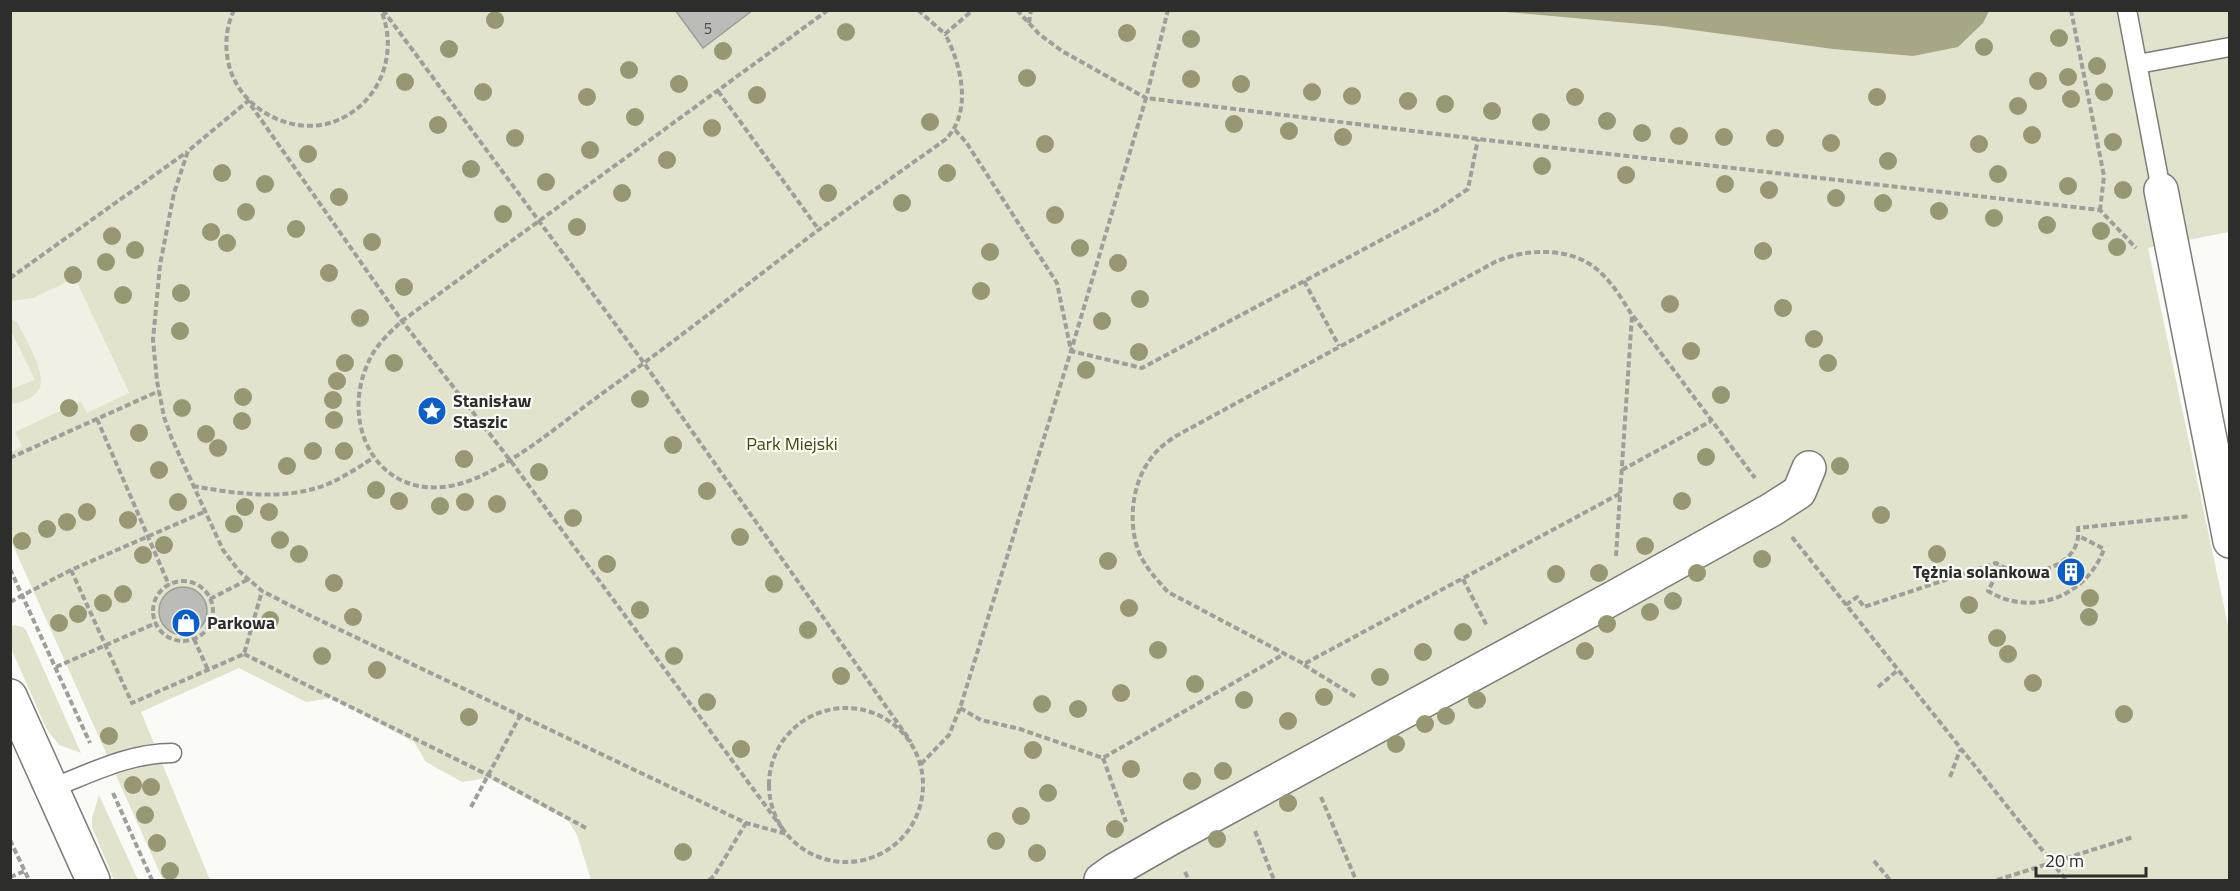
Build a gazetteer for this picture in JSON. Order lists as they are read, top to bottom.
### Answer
{
  "parks": ["Park Miejski"],
  "places": {
    "place": ["Stanisław Staszic"],
    "building": ["Tężnia solankowa"],
    "shop": ["Parkowa"]
  },
  "house_numbers": ["5"],
  "scale_bar": "20 m"
}
